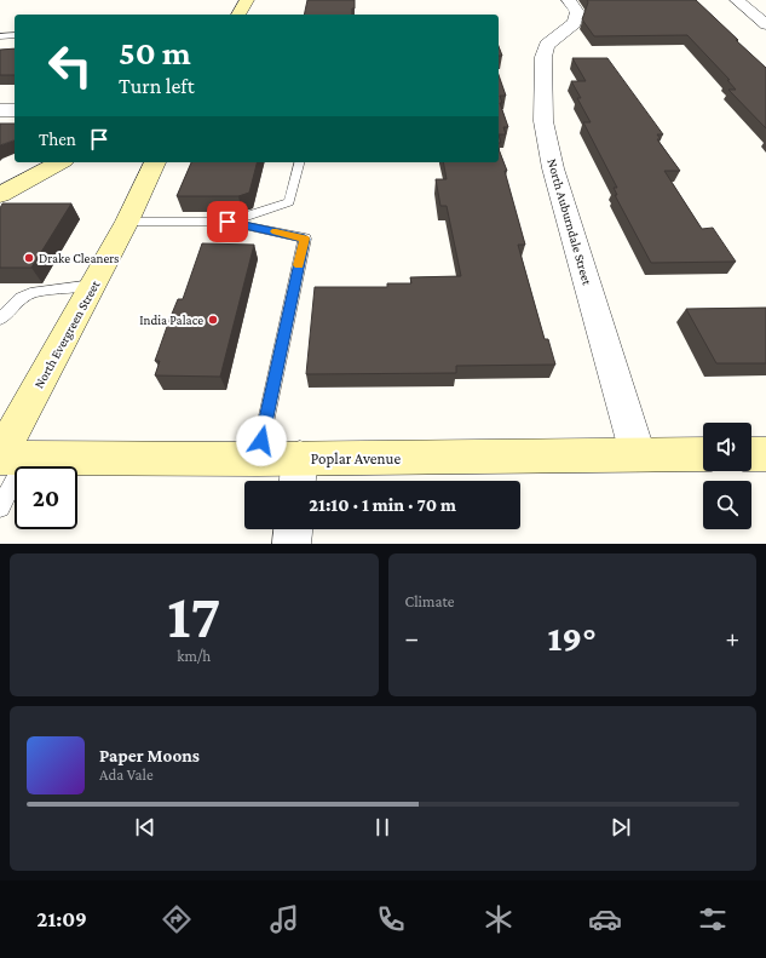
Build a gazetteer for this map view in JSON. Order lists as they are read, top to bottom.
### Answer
{
  "streets": {
    "street": ["North Auburndale Street", "North Evergreen Street", "Poplar Avenue"]
  },
  "crossings": [
    ["North Auburndale Street", "Poplar Avenue"],
    ["North Evergreen Street", "Poplar Avenue"]
  ],
  "places": ["Drake Cleaners", "India Palace"],
  "page": {
    "turn": ["50 m", "Turn left"],
    "then": "Then",
    "limit": "20",
    "trip": "21:10 · 1 min · 70 m",
    "tile": [
      ["17", "km/h"],
      "Climate"
    ],
    "heat": ["−", "19°", "+"],
    "song": ["Paper Moons", "Ada Vale"],
    "tabs": "21:09"
  }
}
